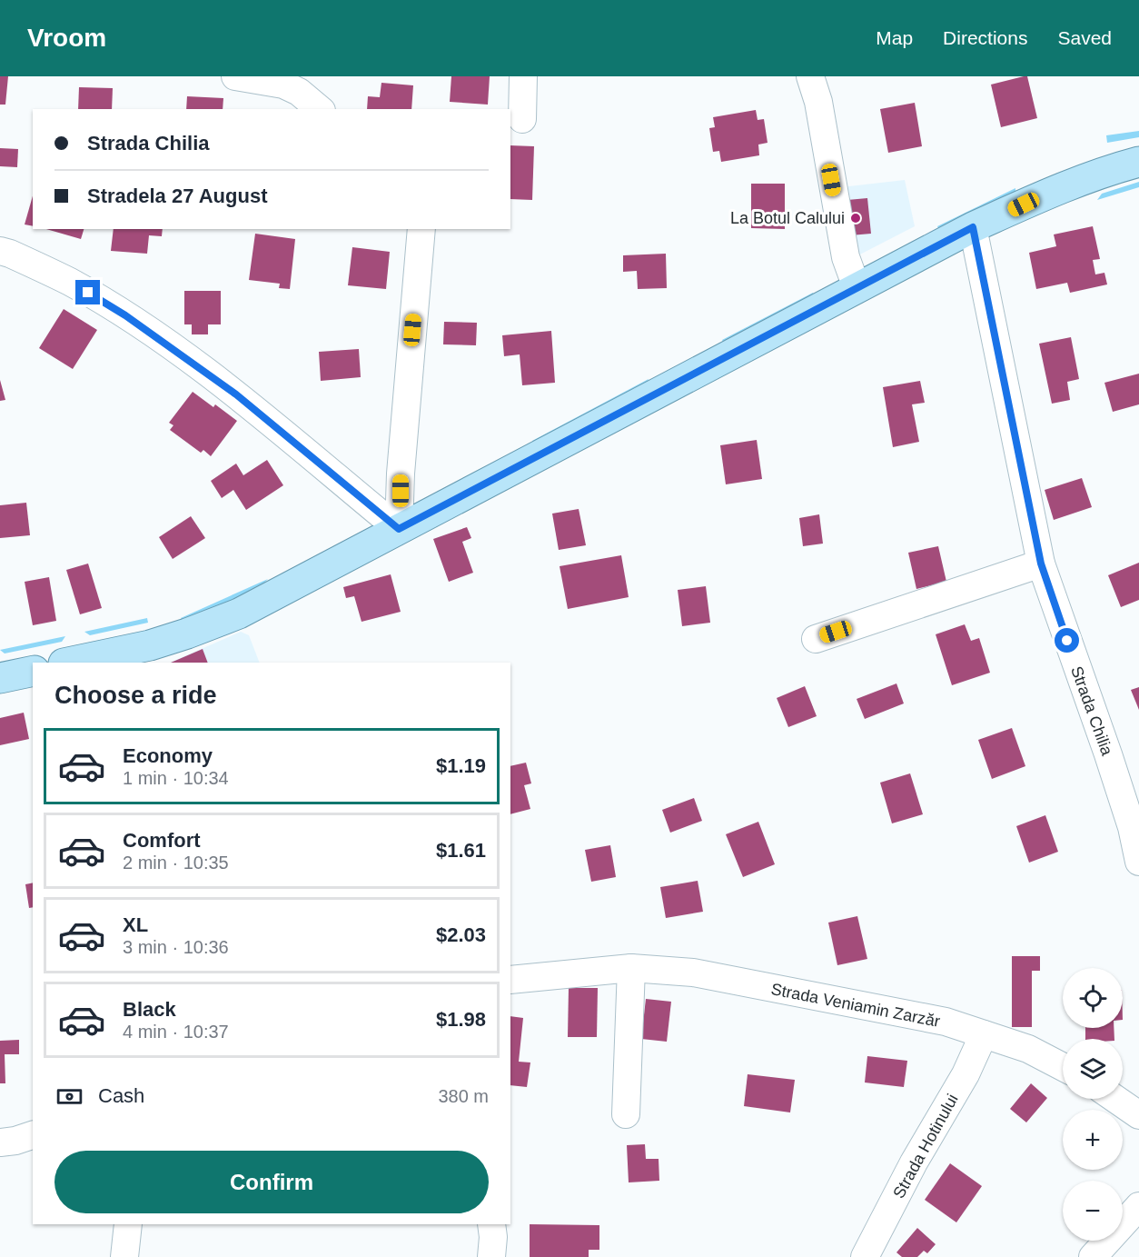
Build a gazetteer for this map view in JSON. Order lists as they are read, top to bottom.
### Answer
{
  "streets": {
    "street": ["Strada Chilia", "Strada Veniamin Zarzăr", "Strada Hotinului"]
  },
  "crossings": [
    ["Strada Veniamin Zarzăr", "Strada Hotinului"]
  ],
  "places": ["La Botul Calului"],
  "page": {
    "header": "Vroom",
    "nav": ["Map", "Directions", "Saved"],
    "banner": ["Strada Chilia", "Stradela 27 August"],
    "heading": "Choose a ride",
    "list": [
      {
        "name": "Economy",
        "note": "1 min · 10:34",
        "value": "$1.19"
      },
      {
        "name": "Comfort",
        "note": "2 min · 10:35",
        "value": "$1.61"
      },
      {
        "name": "XL",
        "note": "3 min · 10:36",
        "value": "$2.03"
      },
      {
        "name": "Black",
        "note": "4 min · 10:37",
        "value": "$1.98"
      }
    ],
    "map_buttons": ["+", "−"],
    "pay": ["Cash", "380 m"],
    "buttons": "Confirm"
  }
}
